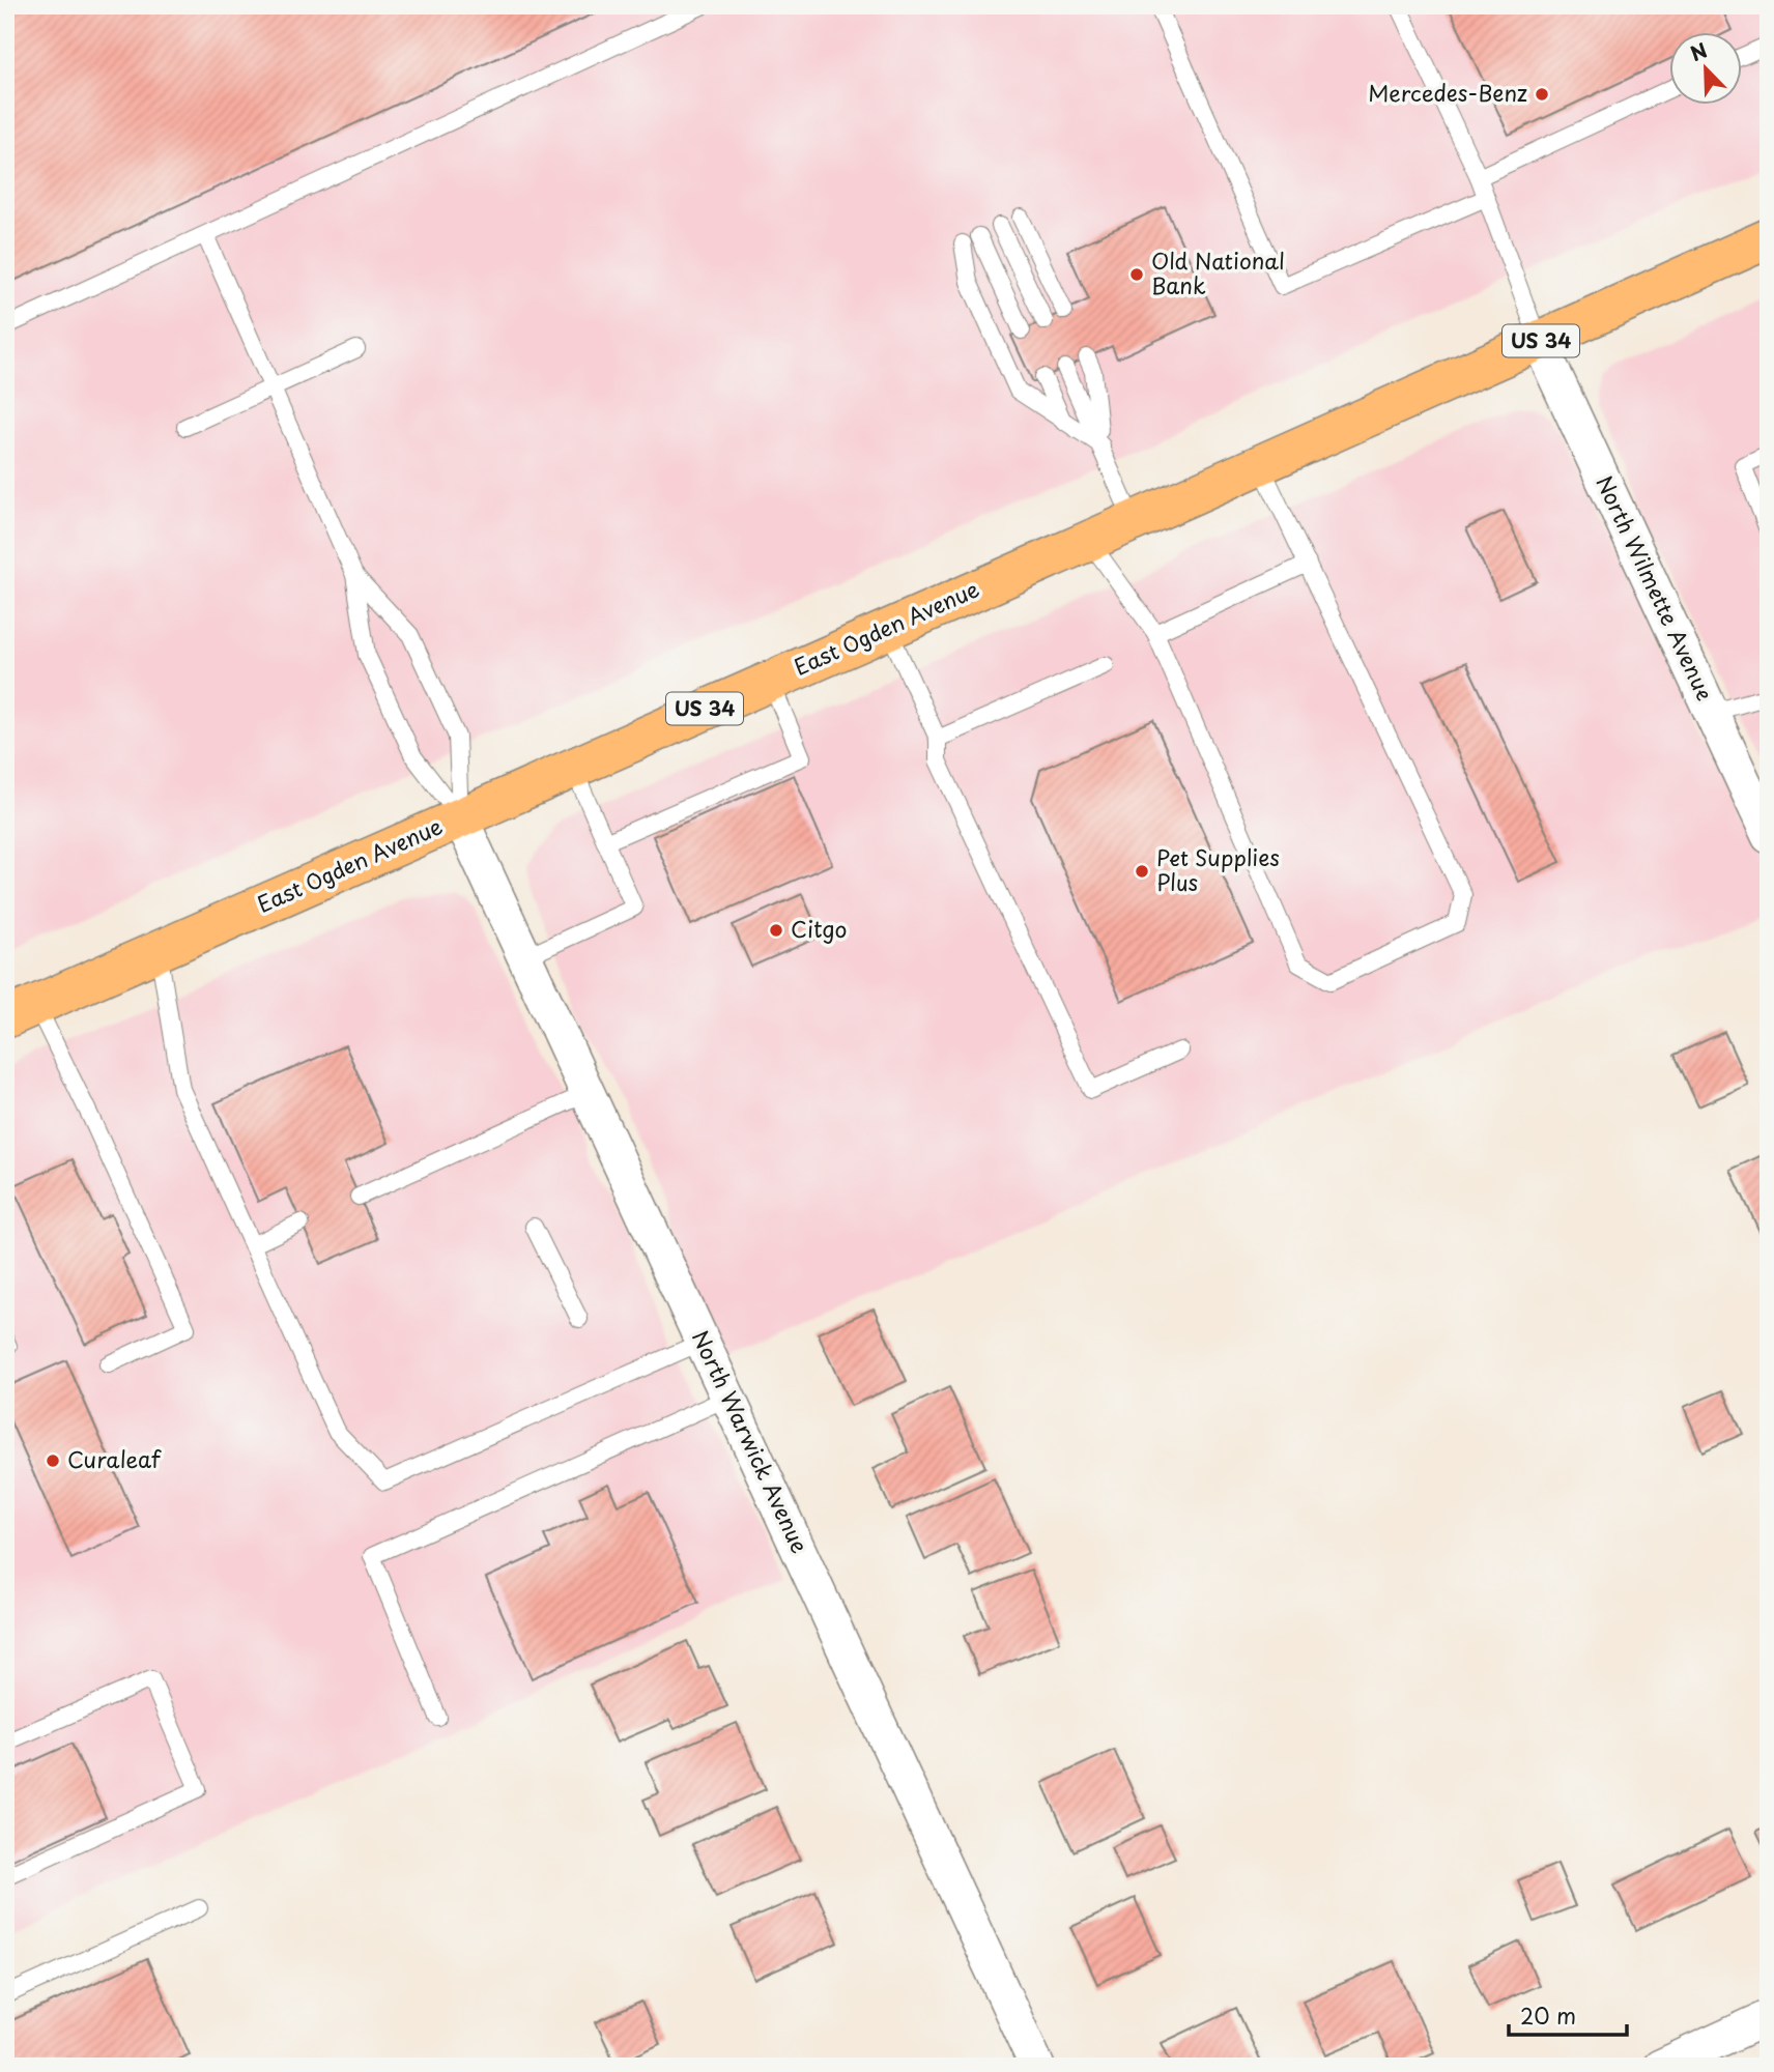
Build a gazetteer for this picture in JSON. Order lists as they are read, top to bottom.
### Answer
{
  "streets": {
    "main road": ["US 34", "East Ogden Avenue"],
    "street": ["North Wilmette Avenue", "North Warwick Avenue"]
  },
  "crossings": [
    ["North Wilmette Avenue", "East Ogden Avenue"],
    ["East Ogden Avenue", "North Warwick Avenue"]
  ],
  "places": [
    "Mercedes-Benz",
    "Old National Bank",
    "Pet Supplies Plus",
    "Citgo",
    "Curaleaf"
  ],
  "scale_bar": "20 m",
  "north": "top left"
}
